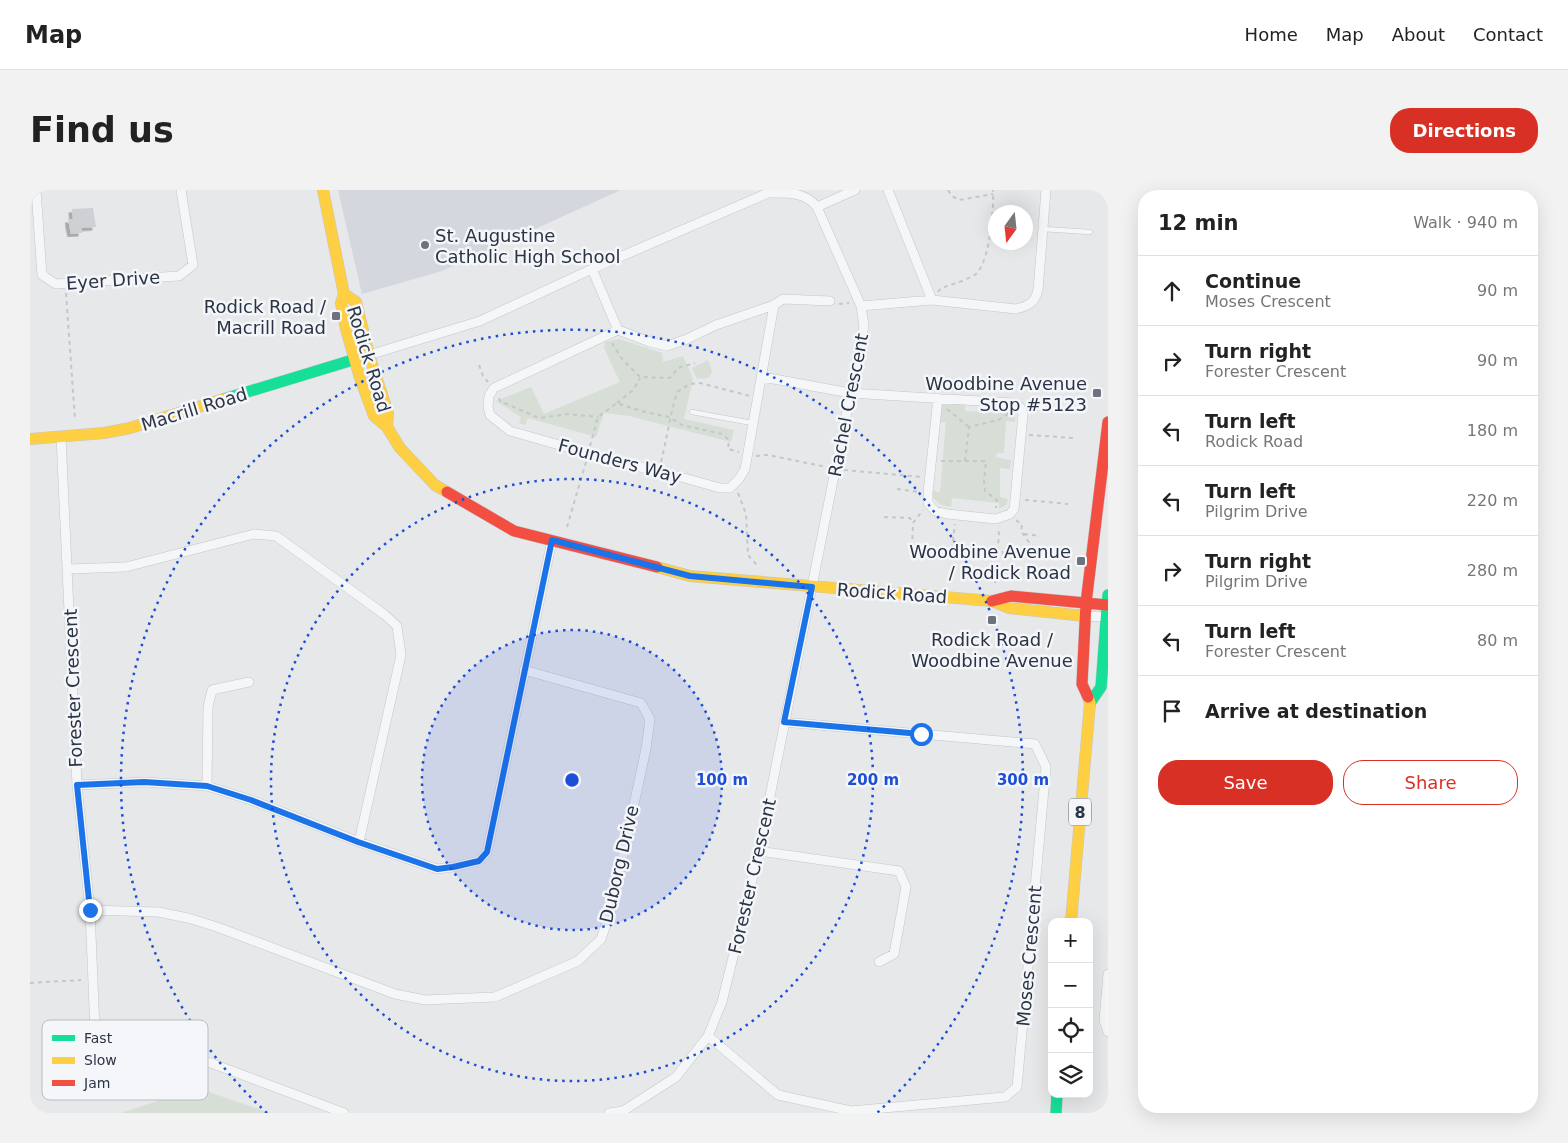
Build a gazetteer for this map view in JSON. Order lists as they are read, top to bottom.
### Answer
{
  "streets": {
    "main road": ["Rodick Road", "Macrill Road", "8"],
    "street": [
      "Eyer Drive",
      "Rachel Crescent",
      "Founders Way",
      "Forester Crescent",
      "Duborg Drive",
      "Moses Crescent"
    ]
  },
  "crossings": [
    ["Rodick Road", "Rachel Crescent"],
    ["Rodick Road", "Macrill Road"],
    ["Rodick Road", "Forester Crescent"],
    ["Rodick Road", "8"],
    ["Rachel Crescent", "Forester Crescent"],
    ["Macrill Road", "Forester Crescent"],
    ["Forester Crescent", "Duborg Drive"],
    ["Forester Crescent", "Moses Crescent"]
  ],
  "places": {
    "other": ["St. Augustine Catholic High School"],
    "transit": [
      "Rodick Road / Macrill Road",
      "Woodbine Avenue Stop #5123",
      "Woodbine Avenue / Rodick Road",
      "Rodick Road / Woodbine Avenue"
    ]
  },
  "legend": ["Fast", "Slow", "Jam"],
  "north": "bottom",
  "page": {
    "header": "Map",
    "nav": [
      "Home",
      "Map",
      "About",
      "Contact"
    ],
    "buttons": [
      "Directions",
      ["Save", "Share"]
    ],
    "title": "Find us",
    "heading": ["12 min", "Walk · 940 m"],
    "list": [
      ["Continue", "Moses Crescent", "90 m"],
      ["Turn right", "Forester Crescent", "90 m"],
      ["Turn left", "Rodick Road", "180 m"],
      ["Turn left", "Pilgrim Drive", "220 m"],
      ["Turn right", "Pilgrim Drive", "280 m"],
      ["Turn left", "Forester Crescent", "80 m"],
      "Arrive at destination"
    ],
    "map_buttons": ["+", "−"]
  },
  "rings": ["100 m", "200 m", "300 m"]
}
